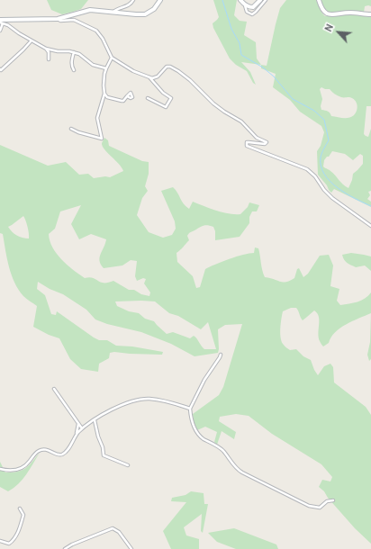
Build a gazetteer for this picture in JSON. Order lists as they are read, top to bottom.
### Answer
{
  "north": "top left"
}
